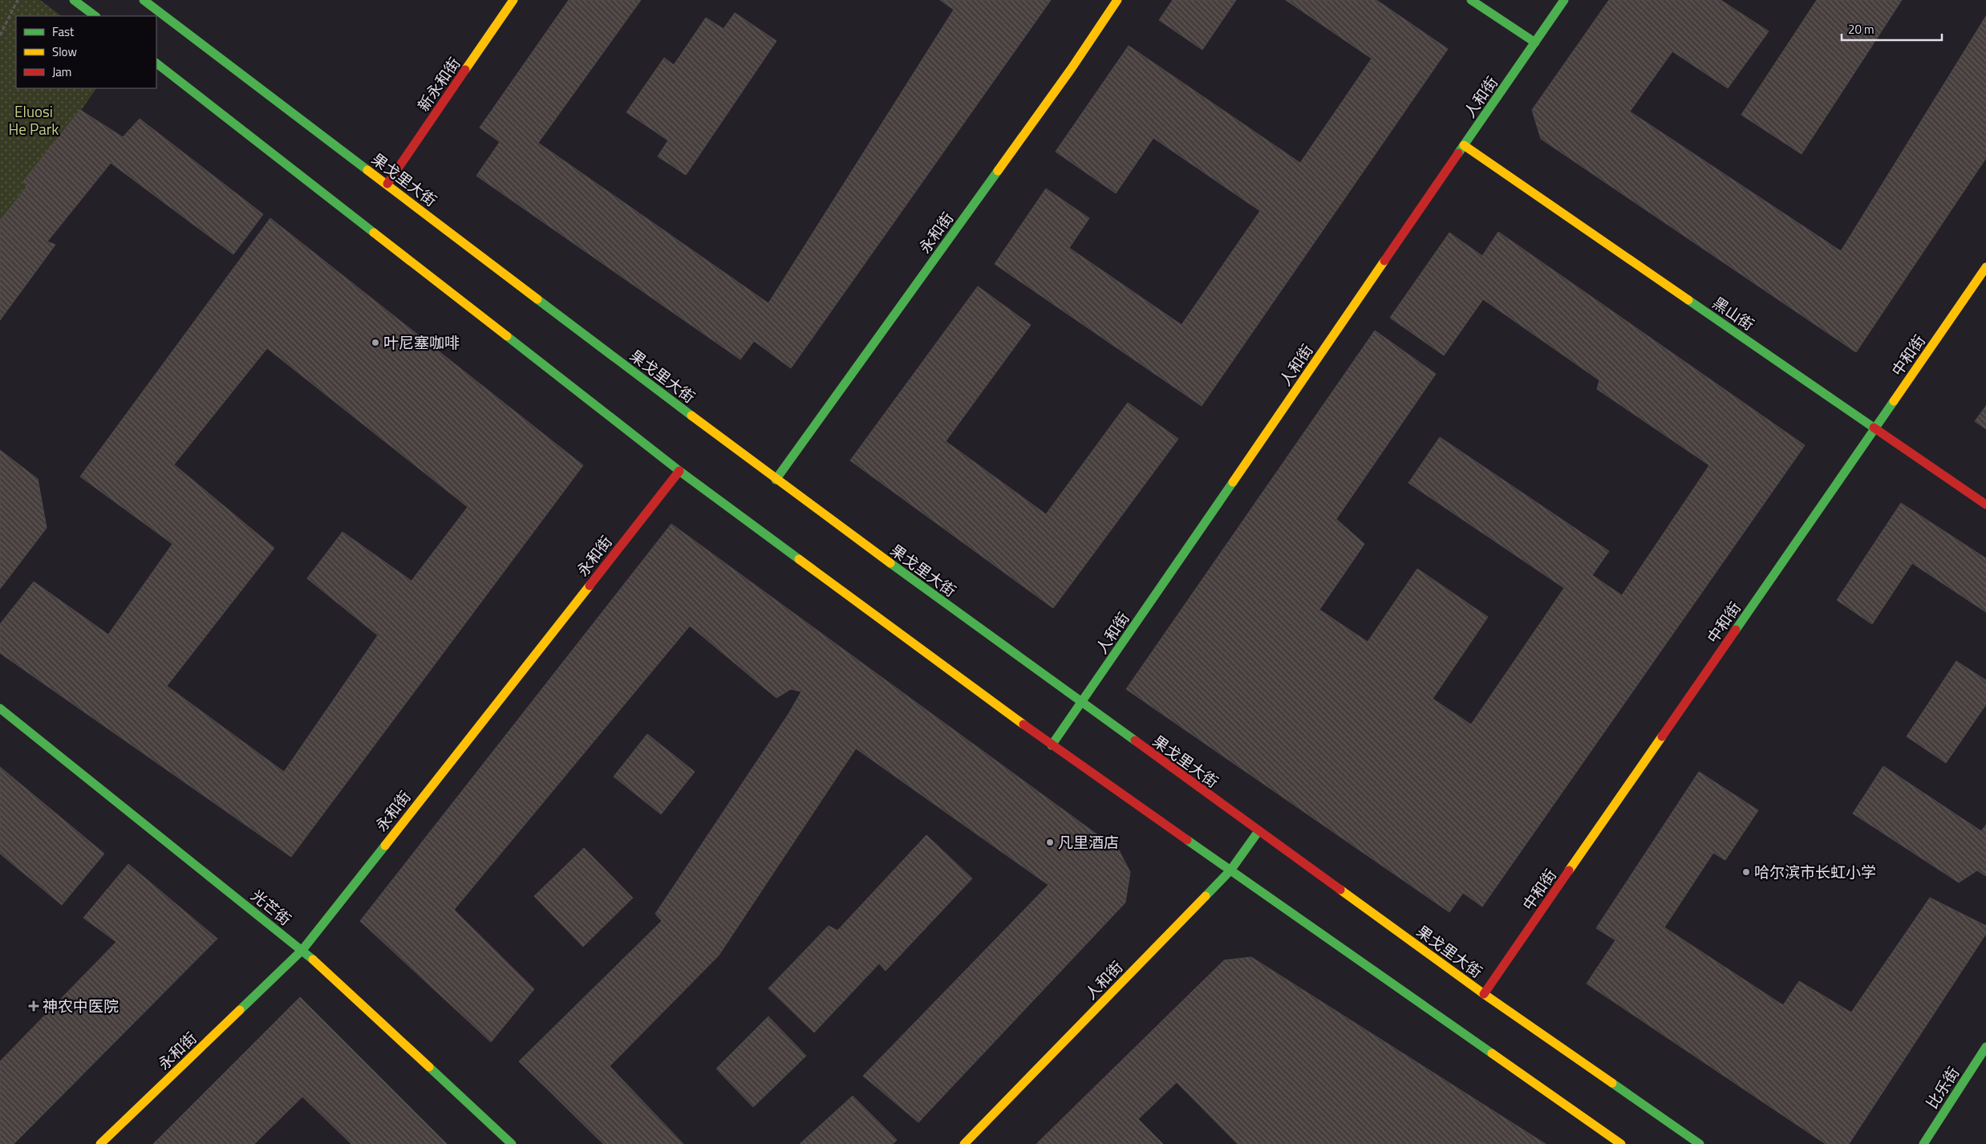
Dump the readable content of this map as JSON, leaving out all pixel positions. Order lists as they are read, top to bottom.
{
  "streets": {
    "street": [
      "新永和街",
      "人和街",
      "果戈里大街",
      "永和街",
      "黑山街",
      "中和街",
      "光芒街",
      "比乐街"
    ]
  },
  "crossings": [
    ["新永和街", "果戈里大街"],
    ["人和街", "果戈里大街"],
    ["人和街", "黑山街"],
    ["果戈里大街", "永和街"],
    ["果戈里大街", "中和街"],
    ["永和街", "光芒街"],
    ["黑山街", "中和街"]
  ],
  "parks": ["Eluosi He Park"],
  "places": {
    "other": ["叶尼塞咖啡", "凡里酒店", "哈尔滨市长虹小学"],
    "health": ["神农中医院"]
  },
  "legend": ["Fast", "Slow", "Jam"],
  "scale_bar": "20 m"
}
